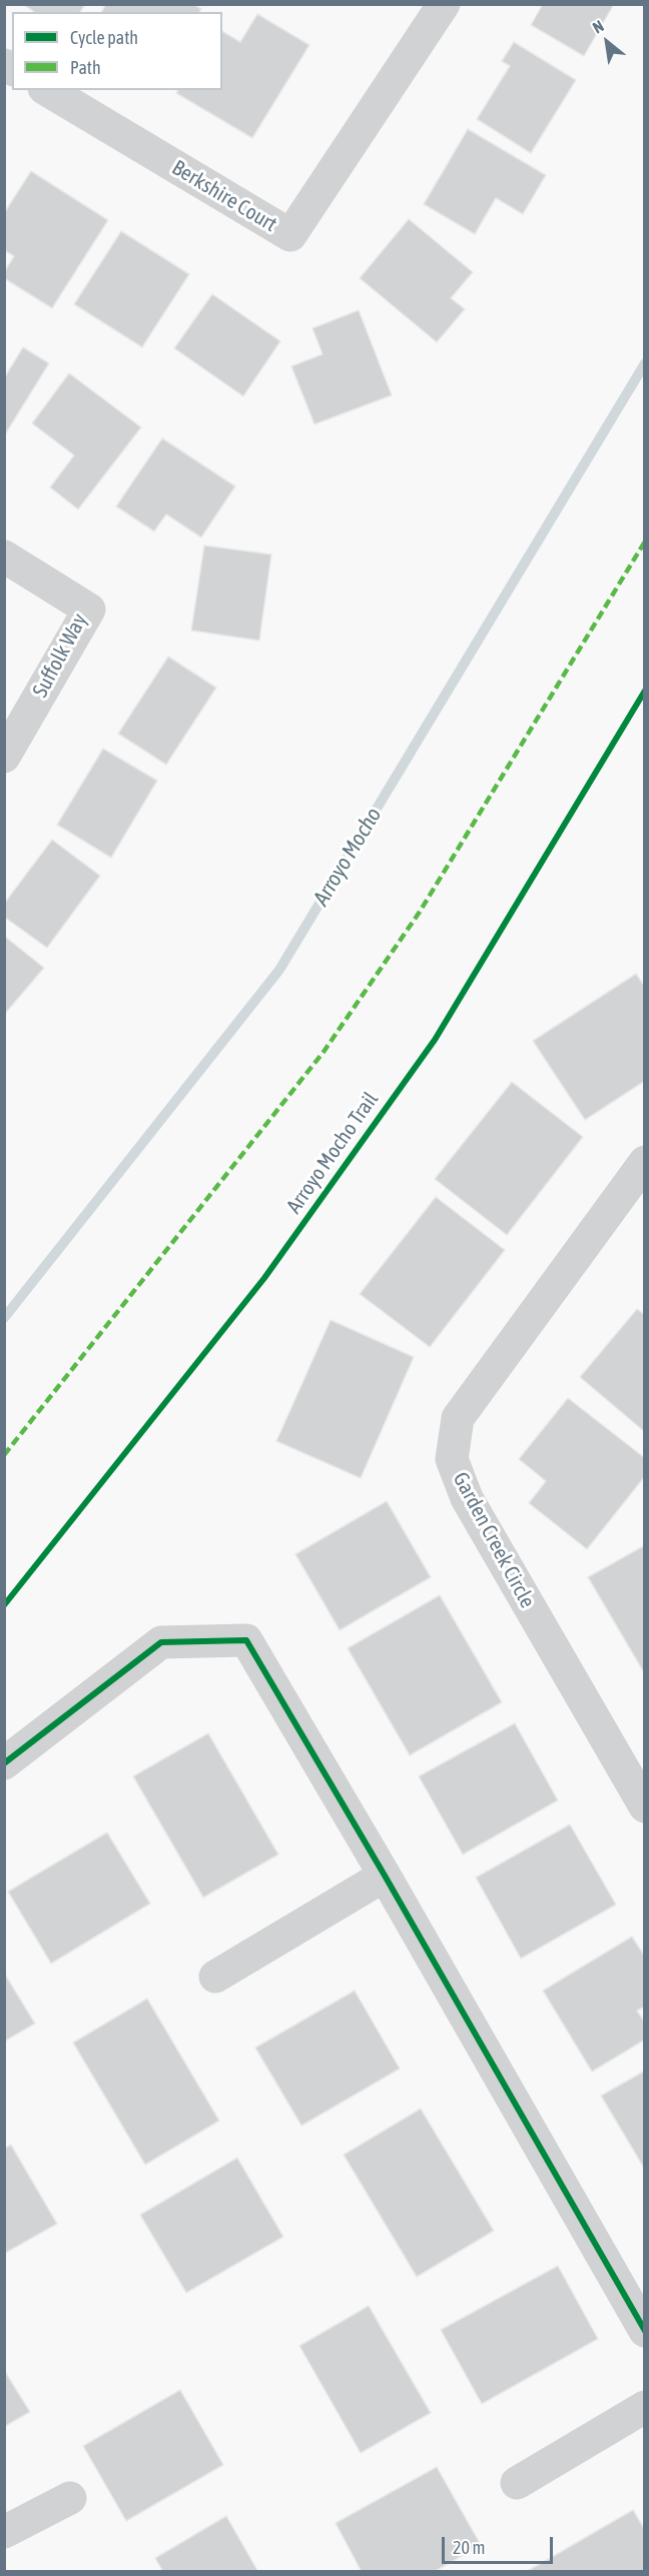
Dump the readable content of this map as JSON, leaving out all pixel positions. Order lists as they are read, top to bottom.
{
  "streets": {
    "street": ["Berkshire Court", "Suffolk Way", "Garden Creek Circle"],
    "cycle path": ["Arroyo Mocho Trail"]
  },
  "water": ["Arroyo Mocho"],
  "legend": ["Cycle path", "Path"],
  "scale_bar": "20 m",
  "north": "top left"
}
